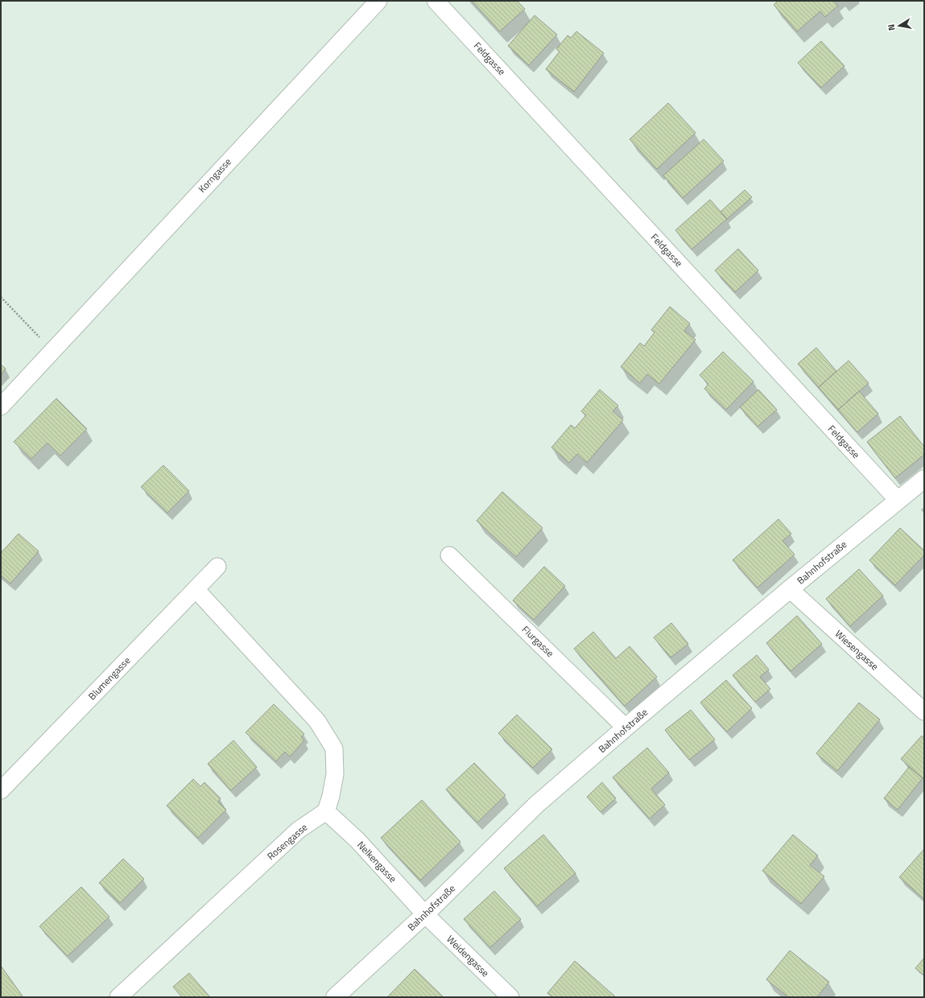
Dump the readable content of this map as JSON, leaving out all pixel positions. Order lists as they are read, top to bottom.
{
  "streets": {
    "street": [
      "Feldgasse",
      "Korngasse",
      "Bahnhofstraße",
      "Flurgasse",
      "Wiesengasse",
      "Blumengasse",
      "Rosengasse",
      "Nelkengasse",
      "Weidengasse"
    ]
  },
  "crossings": [
    ["Feldgasse", "Bahnhofstraße"],
    ["Bahnhofstraße", "Flurgasse"],
    ["Bahnhofstraße", "Wiesengasse"],
    ["Bahnhofstraße", "Nelkengasse"],
    ["Bahnhofstraße", "Weidengasse"],
    ["Rosengasse", "Nelkengasse"],
    ["Nelkengasse", "Weidengasse"]
  ],
  "north": "left"
}
